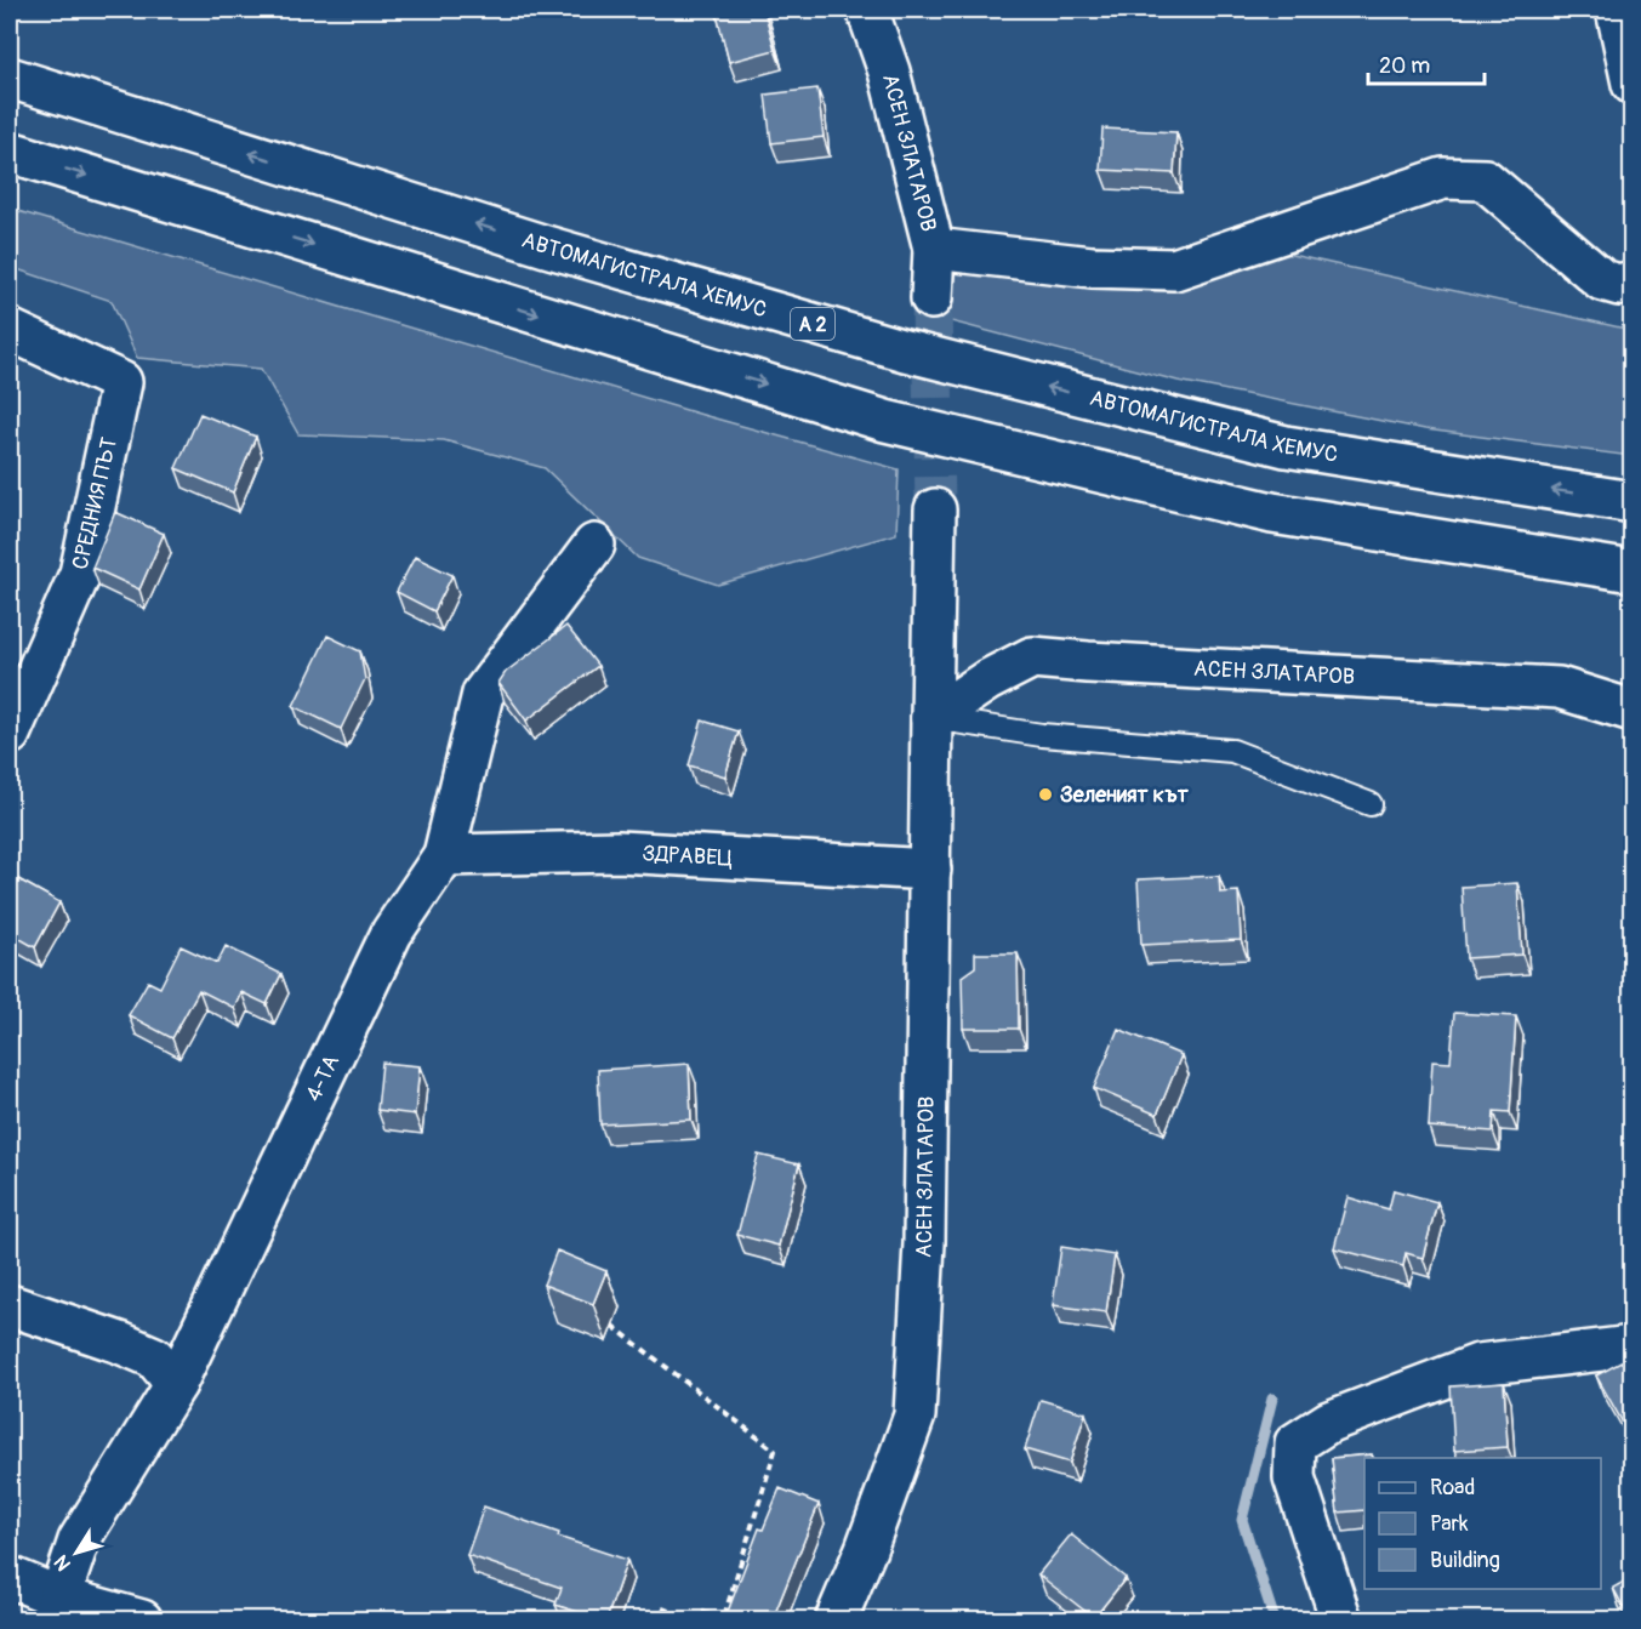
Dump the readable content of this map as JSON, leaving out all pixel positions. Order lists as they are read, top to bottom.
{
  "streets": {
    "main road": [
      "АСЕН ЗЛАТАРОВ",
      "АВТОМАГИСТРАЛА ХЕМУС",
      "A 2",
      "СРЕДНИЯ ПЪТ",
      "ЗДРАВЕЦ",
      "4-ТА"
    ]
  },
  "crossings": [
    ["АСЕН ЗЛАТАРОВ", "ЗДРАВЕЦ"],
    ["ЗДРАВЕЦ", "4-ТА"]
  ],
  "places": ["Зеленият кът"],
  "legend": ["Road", "Park", "Building"],
  "scale_bar": "20 m",
  "north": "bottom left"
}
